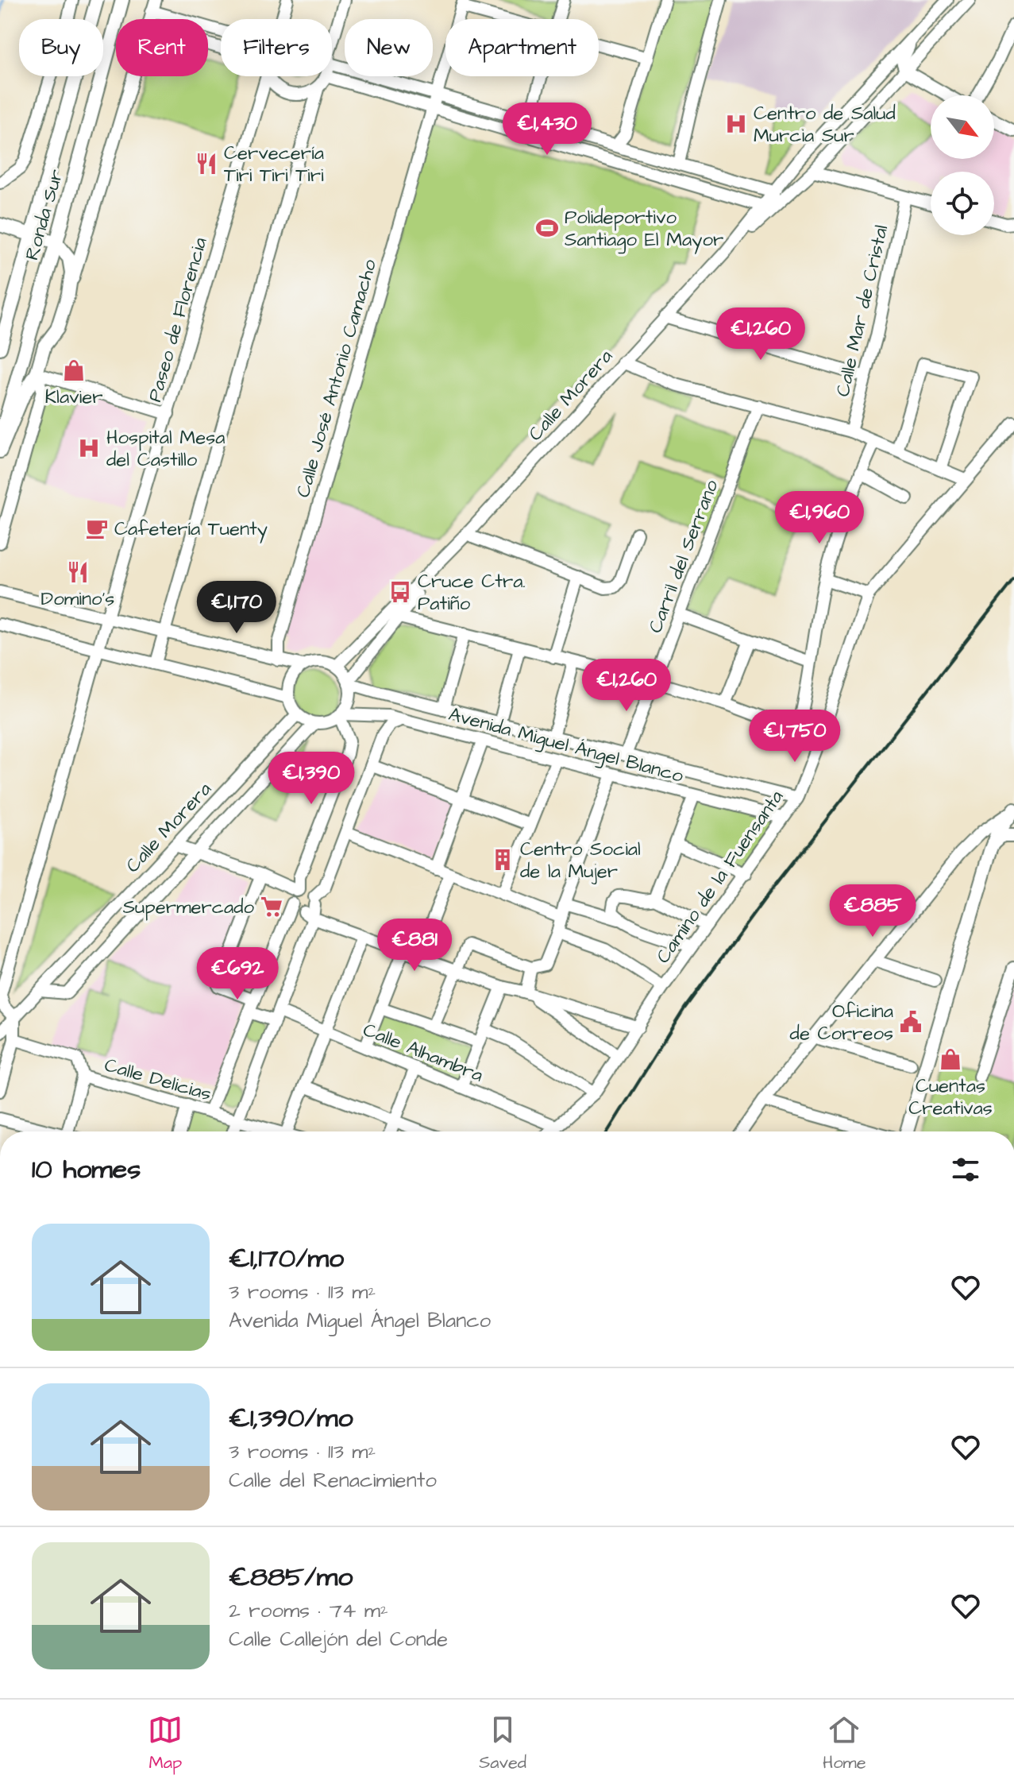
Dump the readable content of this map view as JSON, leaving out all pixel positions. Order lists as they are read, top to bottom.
{
  "streets": {
    "main road": ["Ronda Sur"],
    "street": [
      "Calle Mar de Cristal",
      "Paseo de Florencia",
      "Calle José Antonio Camacho",
      "Calle Morera",
      "Carril del Serrano",
      "Avenida Miguel Ángel Blanco",
      "Camino de la Fuensanta",
      "Calle Alhambra",
      "Calle Delicias"
    ]
  },
  "crossings": [
    ["Calle Morera", "Avenida Miguel Ángel Blanco"],
    ["Carril del Serrano", "Avenida Miguel Ángel Blanco"],
    ["Avenida Miguel Ángel Blanco", "Camino de la Fuensanta"],
    ["Camino de la Fuensanta", "Calle Alhambra"]
  ],
  "places": {
    "hospital": ["Centro de Salud Murcia Sur", "Hospital Mesa del Castillo"],
    "restaurant": ["Cervecería Tiri Tiri Tiri", "Domino's"],
    "sports": ["Polideportivo Santiago El Mayor"],
    "shop": ["Klavier", "Cuentas Creativas"],
    "cafe": ["Cafetería Tuenty"],
    "bus stop": ["Cruce Ctra. Patiño"],
    "building": ["Centro Social de la Mujer"],
    "supermarket": ["Supermercado"],
    "public building": ["Oficina de Correos"]
  },
  "north": "bottom right",
  "page": {
    "chip": [
      "Buy",
      "Rent",
      "Filters",
      "New",
      "Apartment"
    ],
    "price": [
      "€1,430",
      "€1,260",
      "€1,960",
      "€1,170",
      "€1,260",
      "€1,750",
      "€1,390",
      "€885",
      "€881",
      "€692"
    ],
    "heading": "10 homes",
    "list": [
      {
        "name": "€1,170/mo",
        "note": "3 rooms · 113 m² · Avenida Miguel Ángel Blanco"
      },
      {
        "name": "€1,390/mo",
        "note": "3 rooms · 113 m² · Calle del Renacimiento"
      },
      {
        "name": "€885/mo",
        "note": "2 rooms · 74 m² · Calle Callejón del Conde"
      }
    ],
    "tabs": ["Map", "Saved", "Home"]
  }
}
